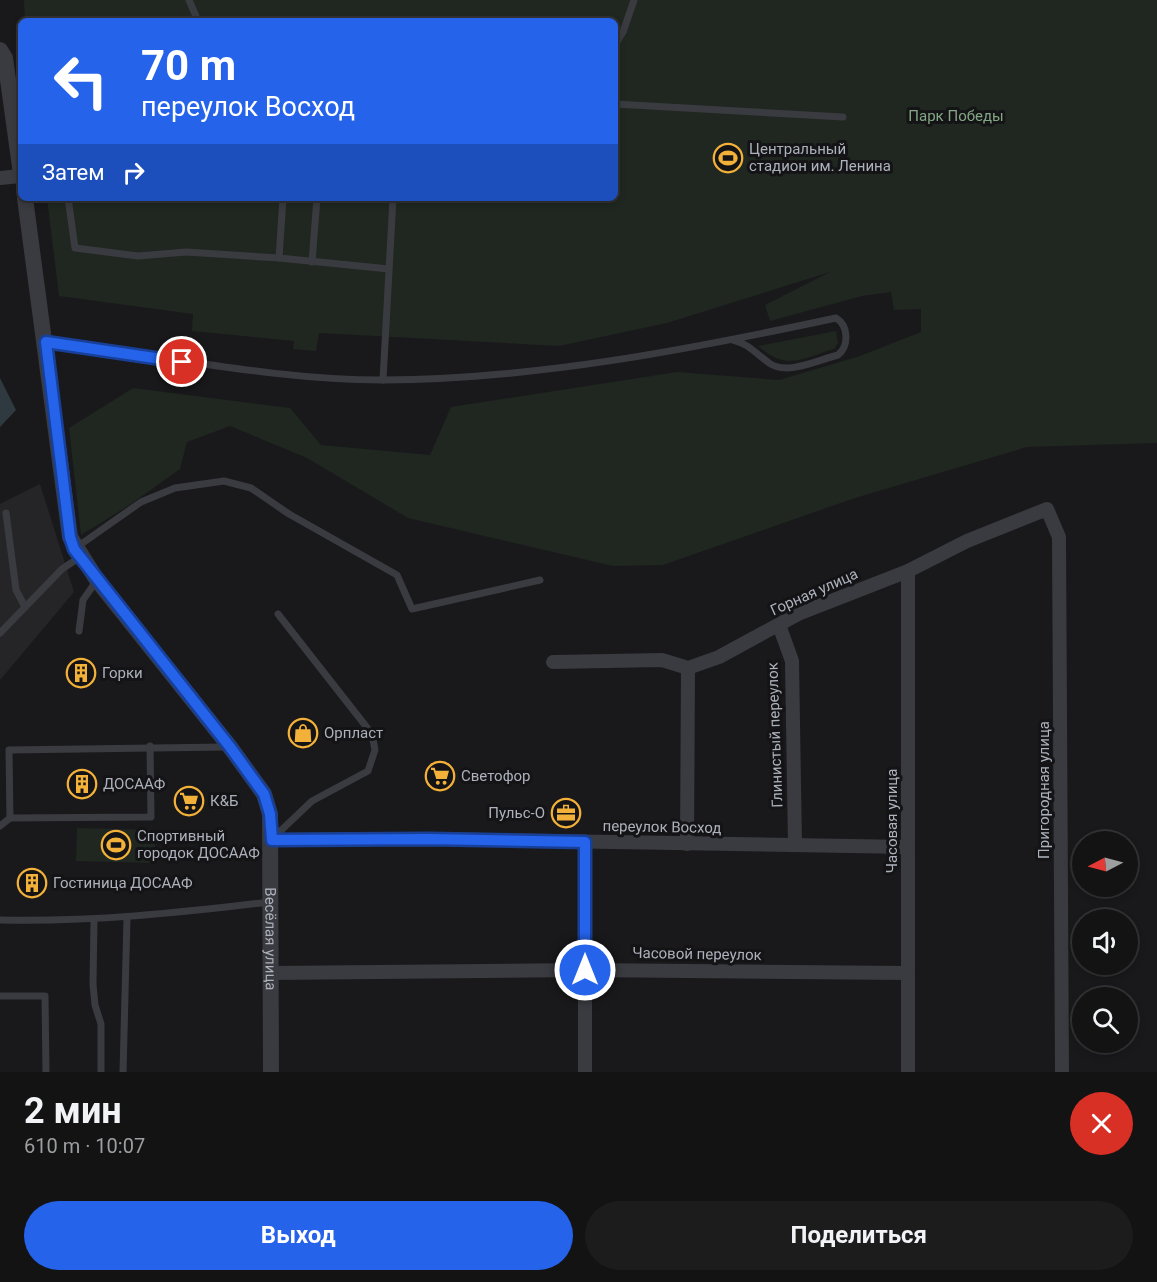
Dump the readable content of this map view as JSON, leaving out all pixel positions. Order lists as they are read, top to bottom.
{
  "streets": {
    "street": [
      "Горная улица",
      "Глинистый переулок",
      "Пригородная улица",
      "Часовая улица",
      "переулок Восход",
      "Весёлая улица",
      "Часовой переулок"
    ]
  },
  "crossings": [
    ["Горная улица", "Глинистый переулок"],
    ["Горная улица", "Пригородная улица"],
    ["Горная улица", "Часовая улица"],
    ["Глинистый переулок", "переулок Восход"],
    ["Часовая улица", "переулок Восход"],
    ["Часовая улица", "Часовой переулок"],
    ["переулок Восход", "Весёлая улица"],
    ["Весёлая улица", "Часовой переулок"]
  ],
  "parks": ["Парк Победы"],
  "places": {
    "sports": ["Центральный стадион им. Ленина", "Спортивный городок ДОСААФ"],
    "building": ["Горки", "ДОСААФ", "Гостиница ДОСААФ"],
    "shop": ["Орпласт"],
    "supermarket": ["Светофор", "К&Б"],
    "office": ["Пульс-О"]
  },
  "north": "left",
  "page": {
    "turn": ["70 m", "переулок Восход"],
    "then": "Затем",
    "heading": ["2 мин", "610 m · 10:07"],
    "buttons": ["Выход", "Поделиться"]
  }
}
